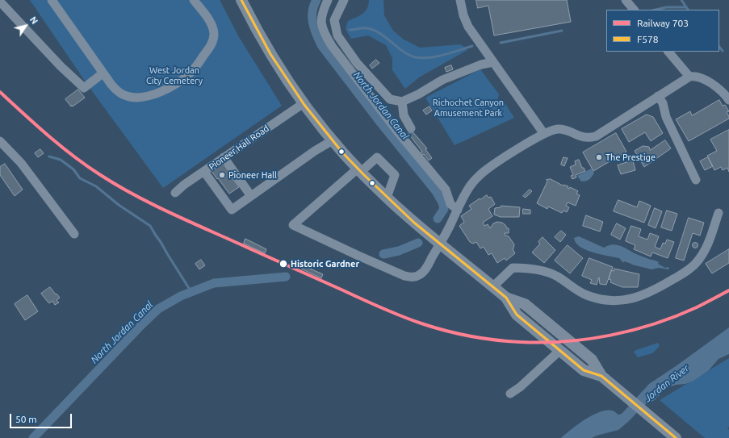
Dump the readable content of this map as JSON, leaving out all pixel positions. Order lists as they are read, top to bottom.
{
  "streets": {
    "lane": ["Pioneer Hall Road"]
  },
  "water": ["North Jordan Canal", "Jordan River"],
  "parks": ["West Jordan City Cemetery", "Richochet Canyon Amusement Park"],
  "places": ["The Prestige", "Pioneer Hall", "Historic Gardner"],
  "lines": ["transit line F578", "rail line 703"],
  "legend": ["Railway 703", "F578"],
  "scale_bar": "50 m",
  "north": "top right"
}
